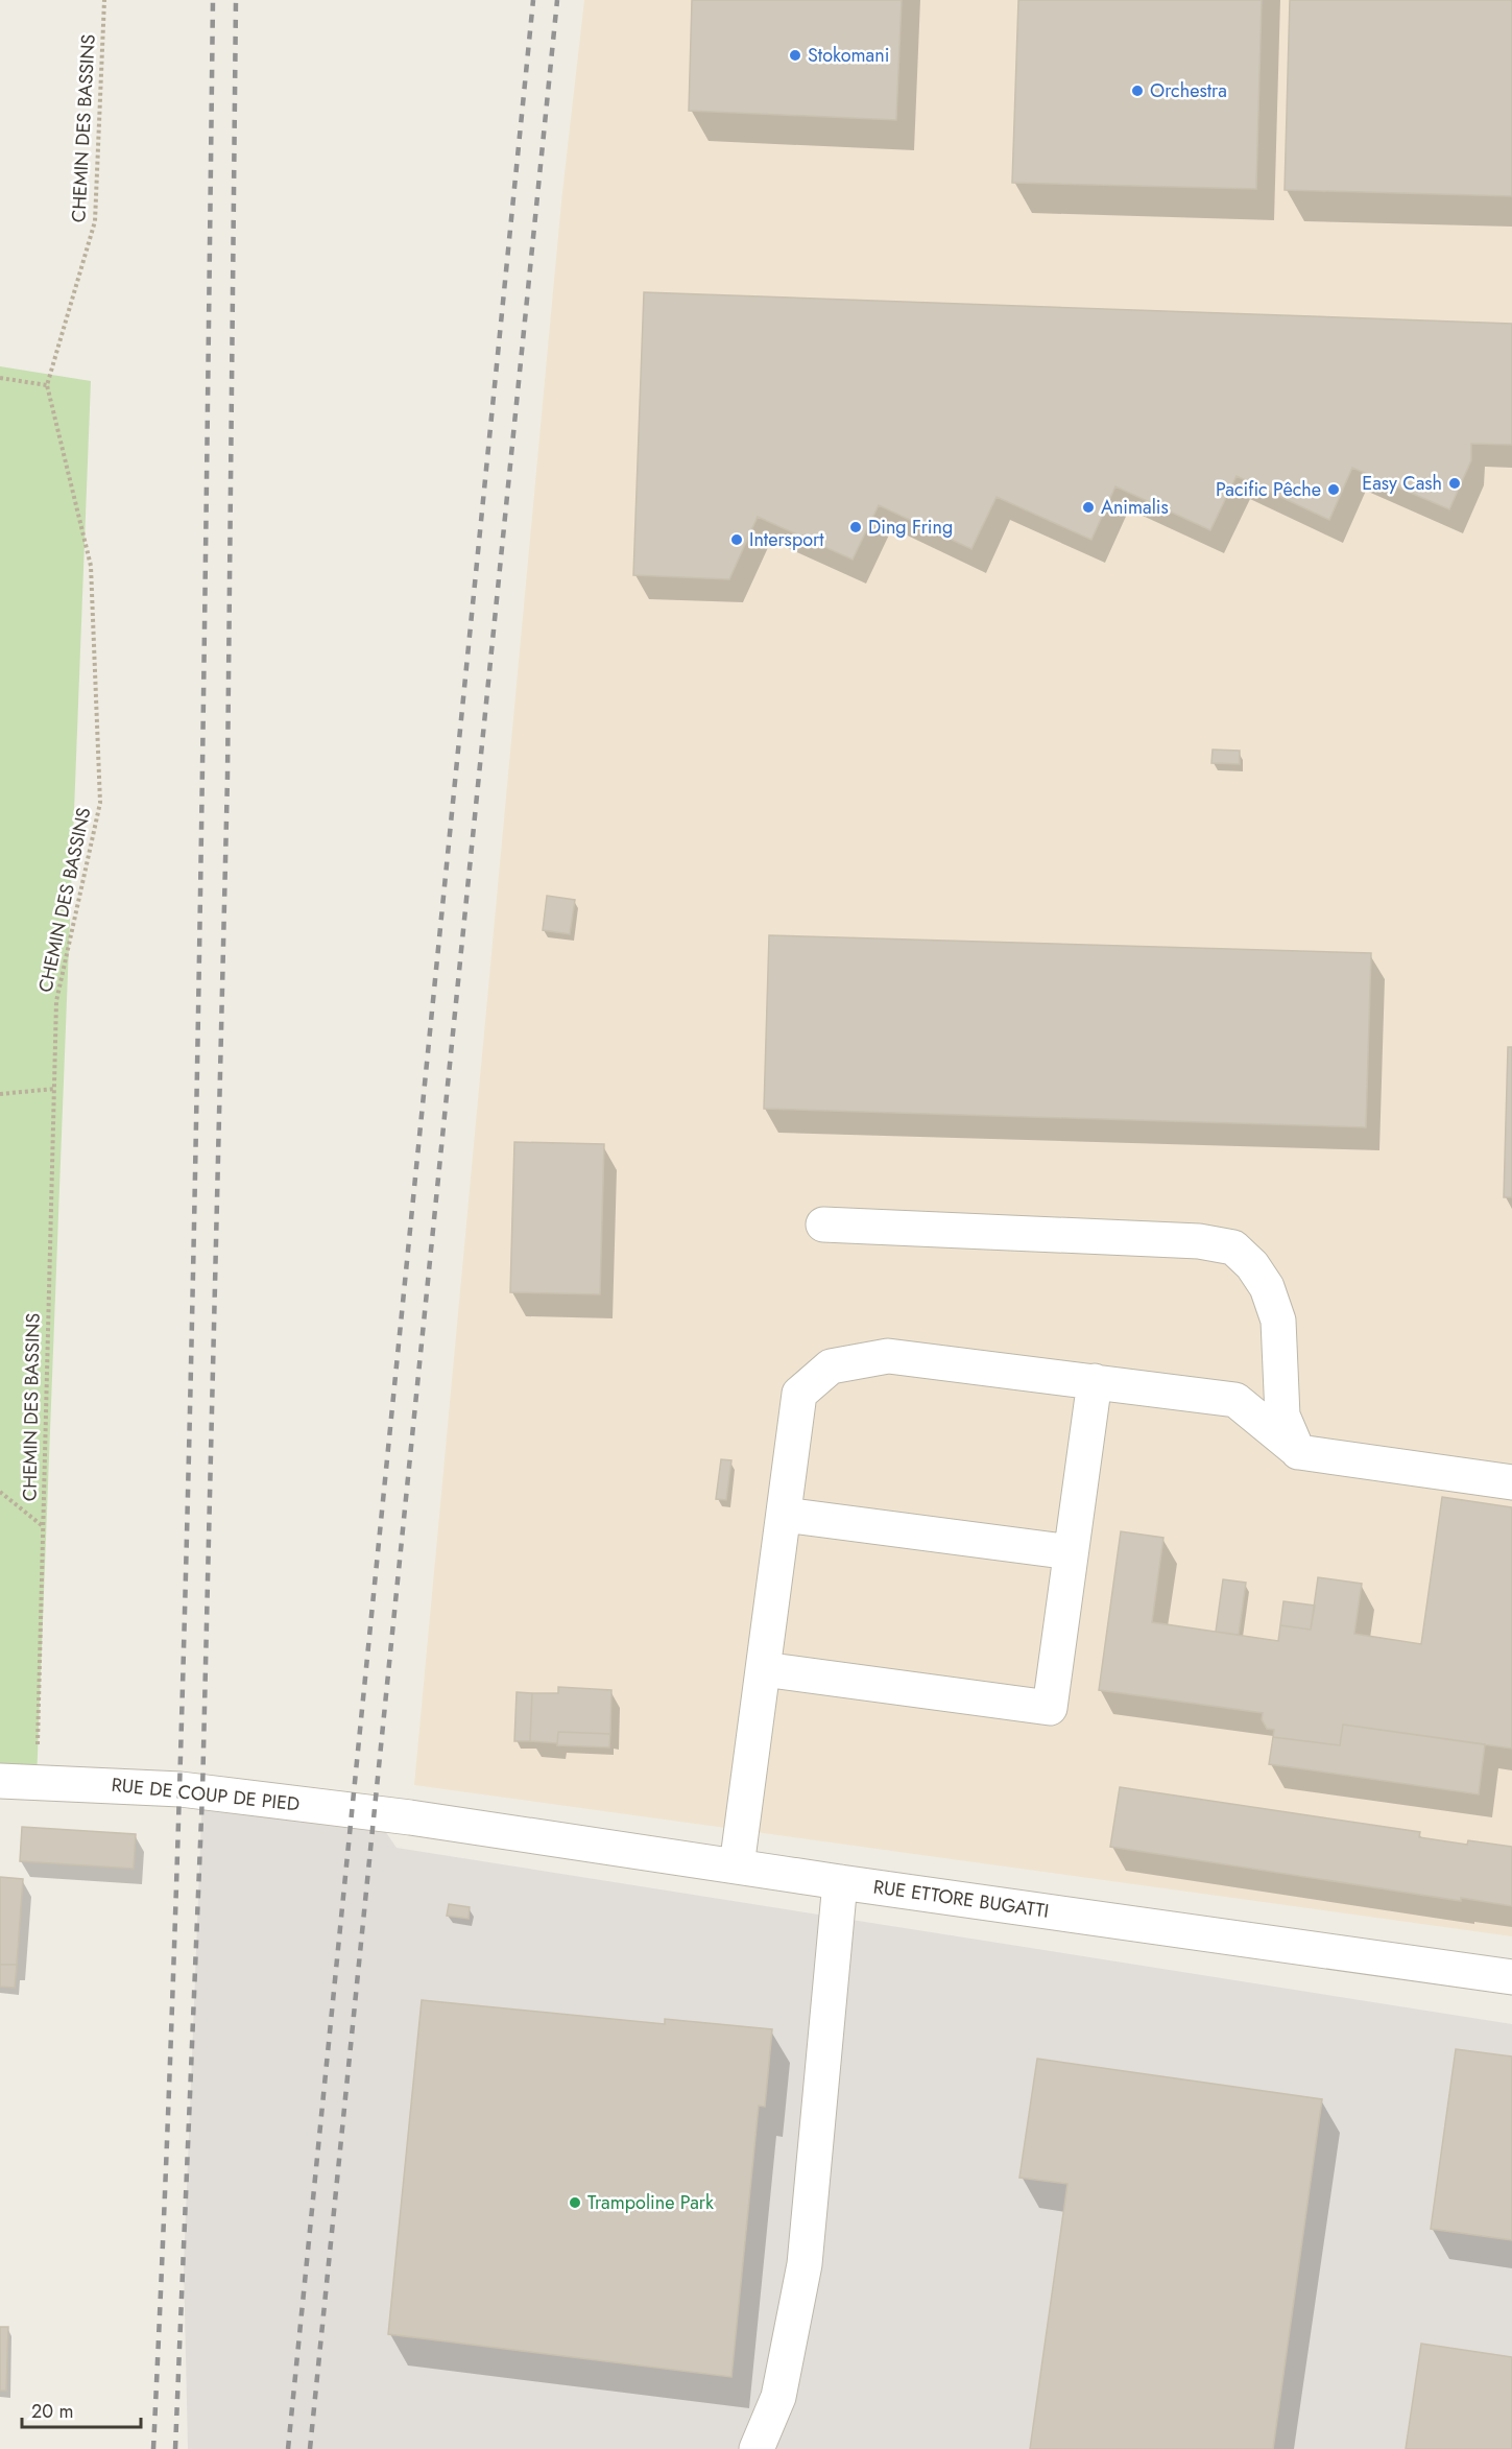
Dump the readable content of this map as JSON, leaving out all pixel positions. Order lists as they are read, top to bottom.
{
  "streets": {
    "street": ["RUE DE COUP DE PIED", "RUE ETTORE BUGATTI"],
    "path": ["CHEMIN DES BASSINS"]
  },
  "crossings": [
    ["CHEMIN DES BASSINS", "RUE DE COUP DE PIED"],
    ["RUE DE COUP DE PIED", "RUE ETTORE BUGATTI"]
  ],
  "places": [
    "Stokomani",
    "Orchestra",
    "Easy Cash",
    "Pacific Pêche",
    "Animalis",
    "Ding Fring",
    "Intersport",
    "Trampoline Park"
  ],
  "scale_bar": "20 m"
}
